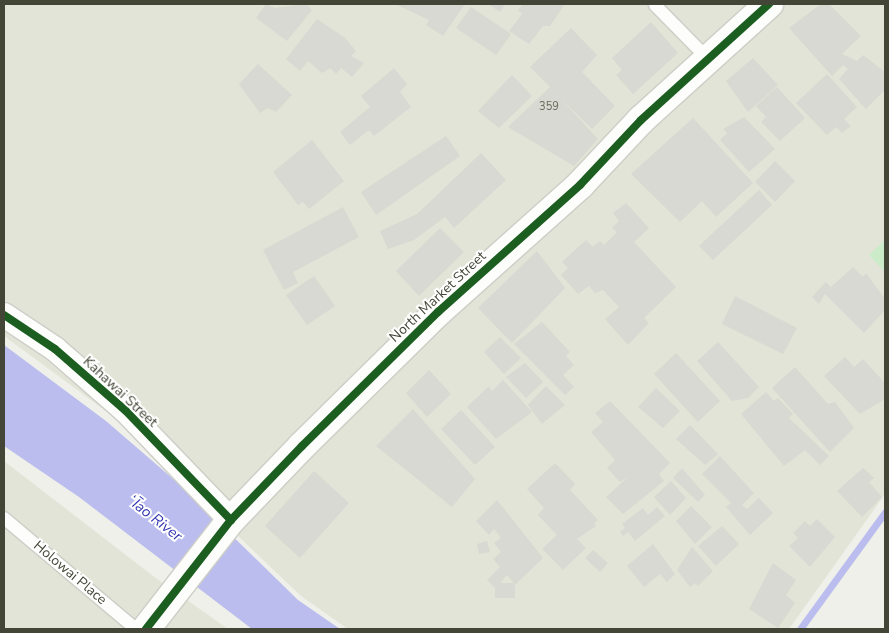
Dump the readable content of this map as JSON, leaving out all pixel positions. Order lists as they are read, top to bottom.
{
  "streets": {
    "street": ["North Market Street", "Kahawai Street"],
    "lane": ["Holowai Place"]
  },
  "crossings": [
    ["North Market Street", "Kahawai Street"]
  ],
  "water": ["ʻĪao River"],
  "house_numbers": ["359"]
}
